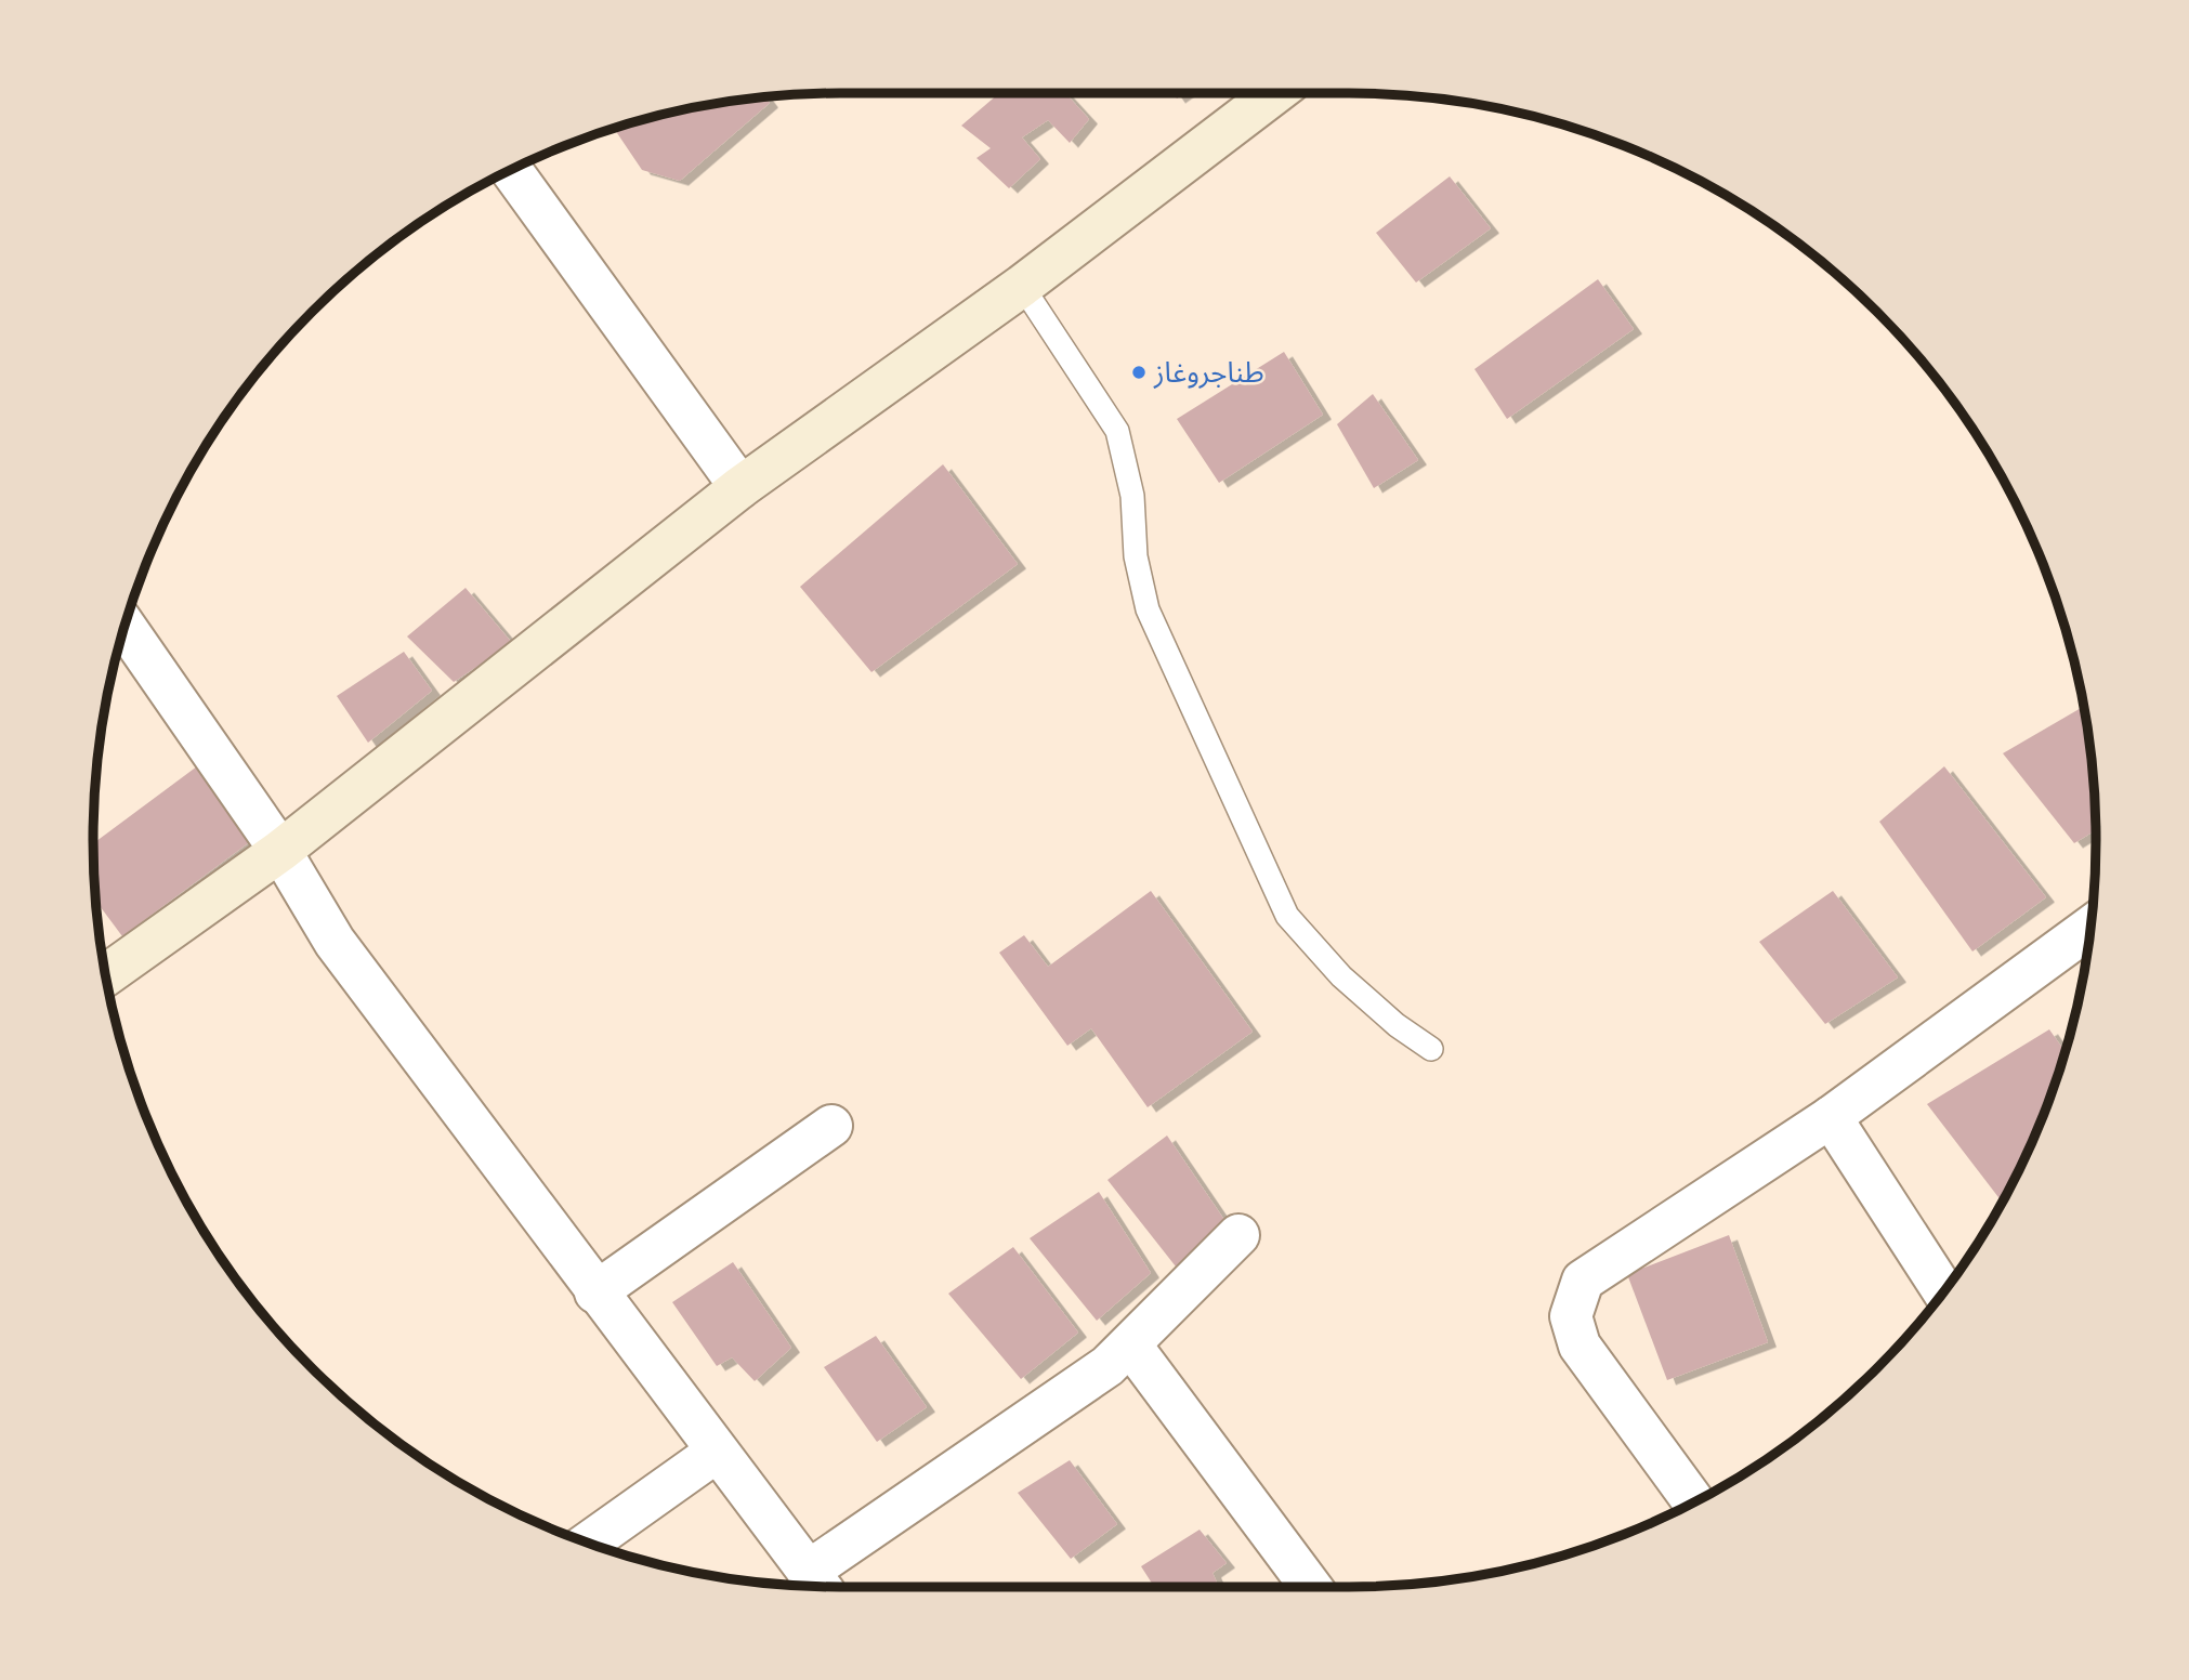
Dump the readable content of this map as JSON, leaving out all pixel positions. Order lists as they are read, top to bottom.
{
  "places": ["طناجروغاز"]
}
